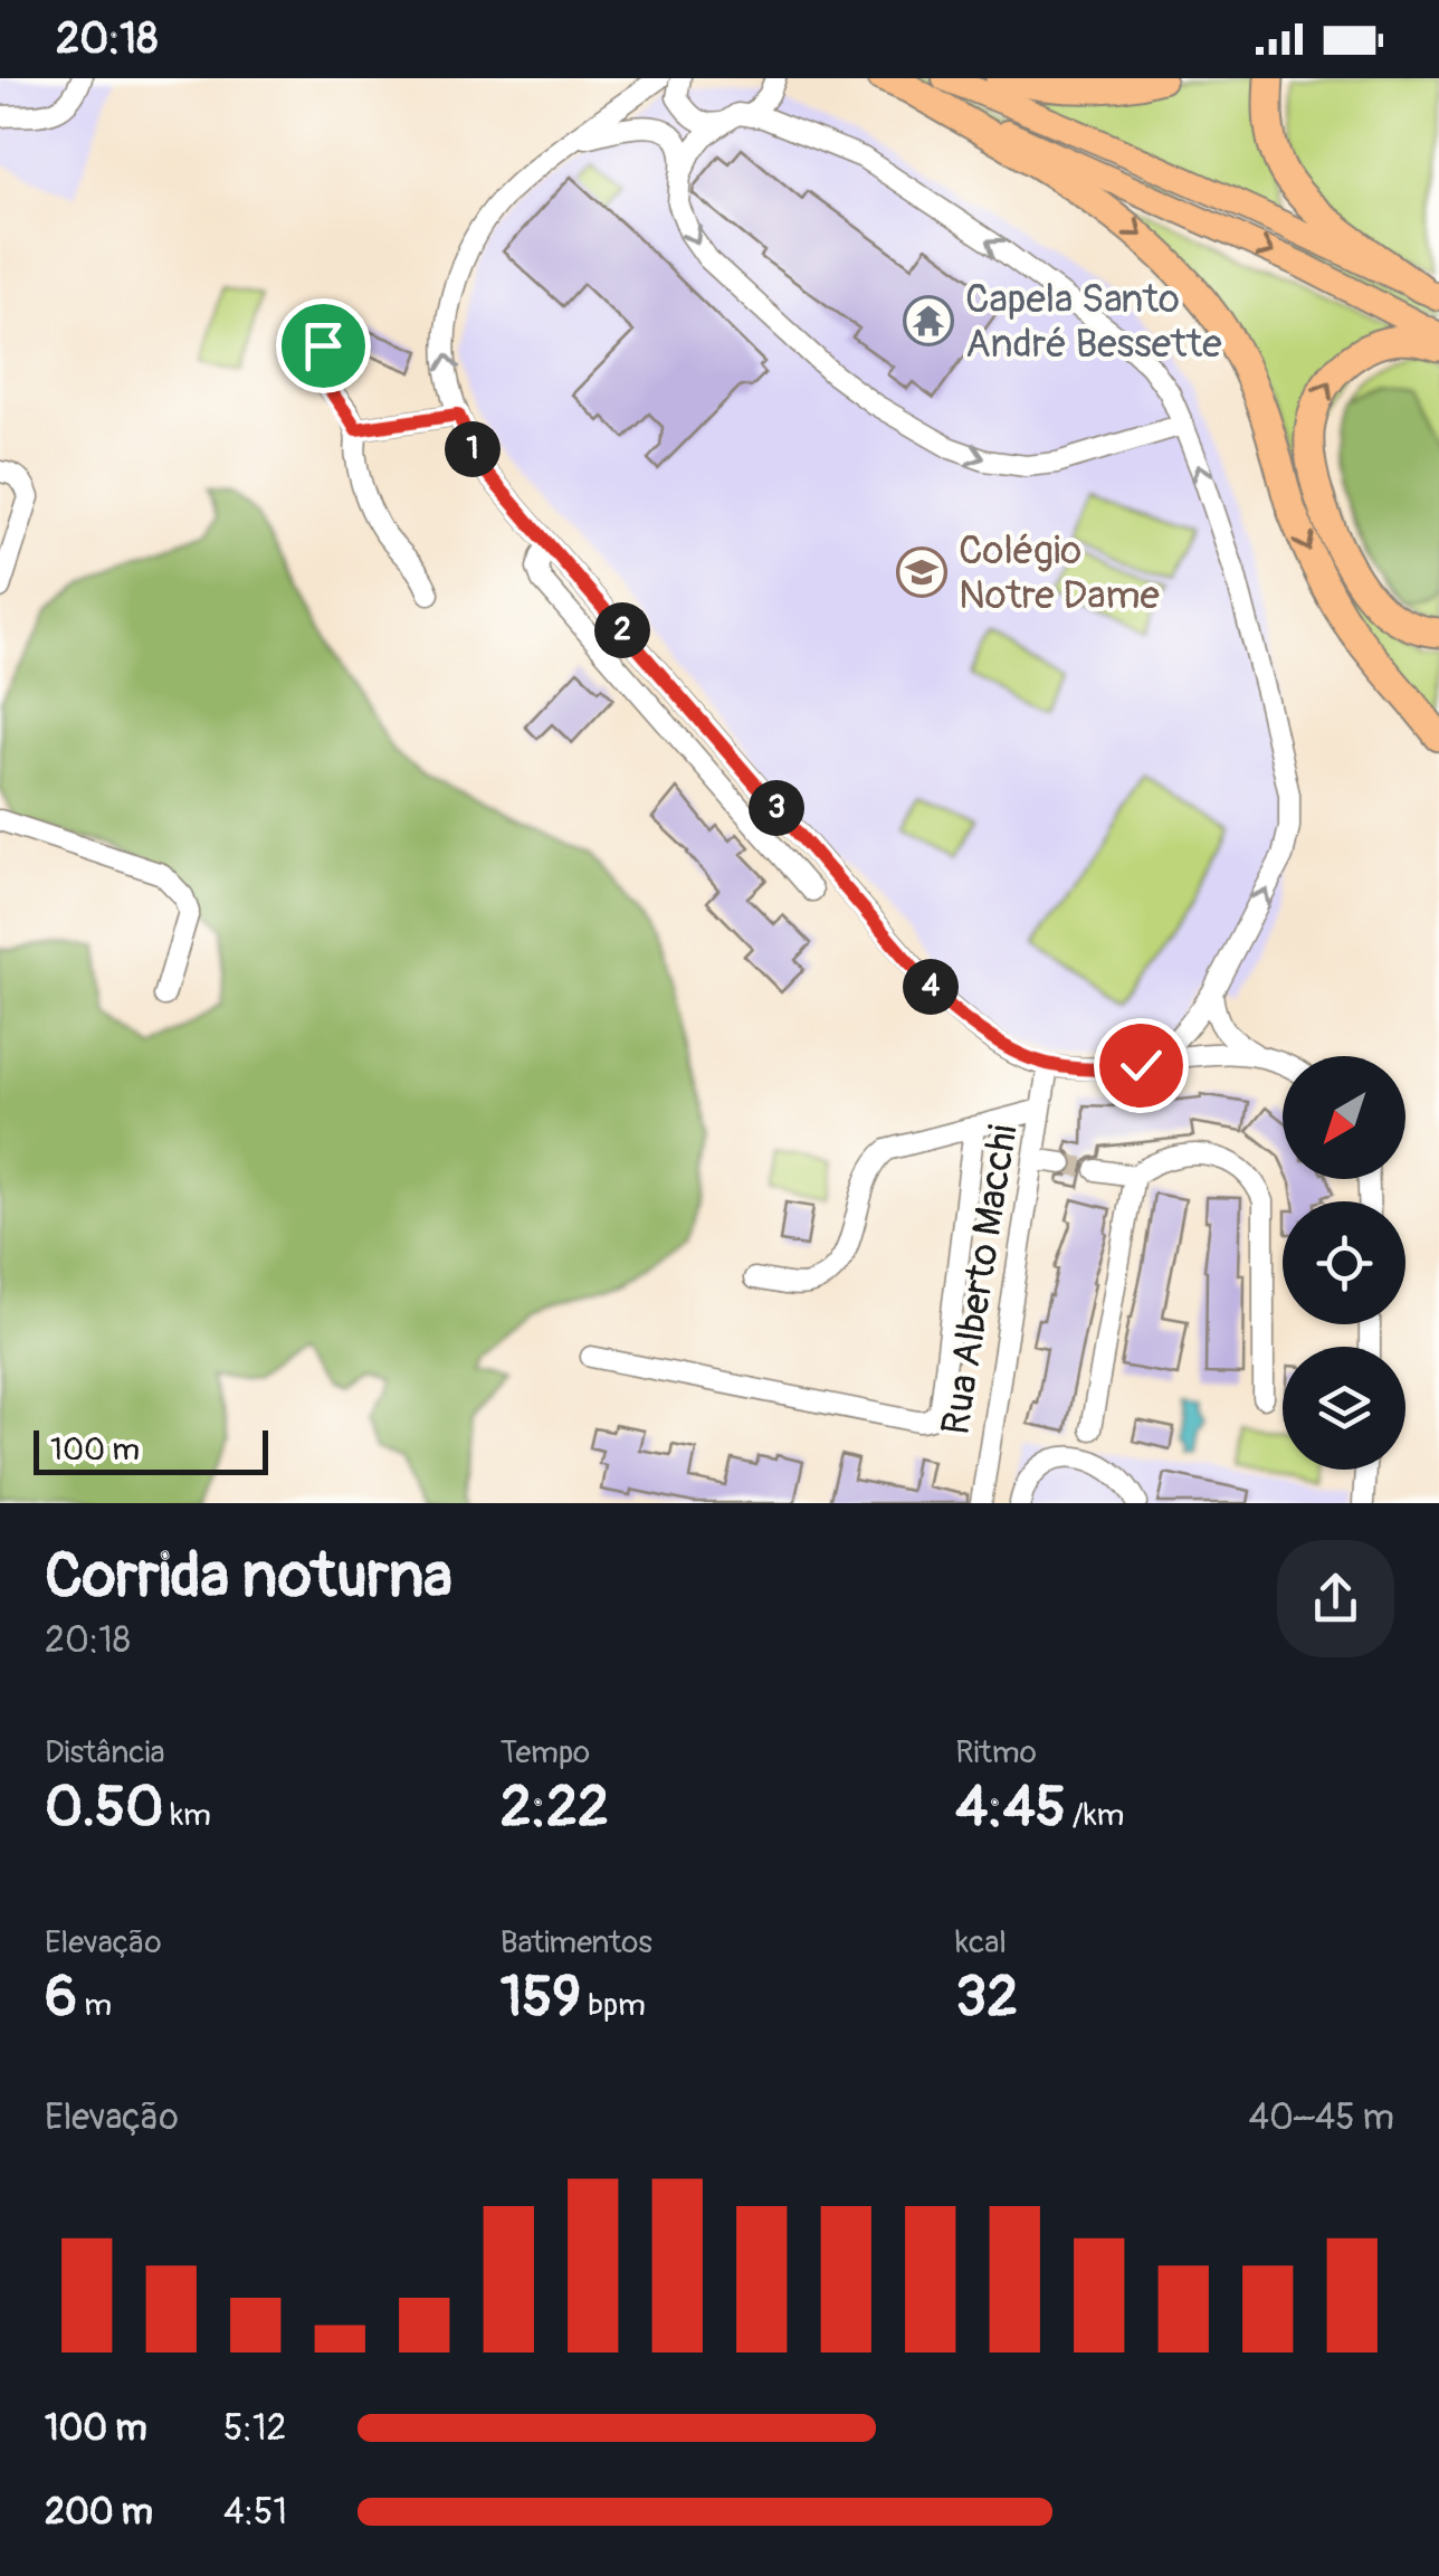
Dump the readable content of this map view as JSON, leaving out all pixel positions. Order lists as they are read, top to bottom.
{
  "streets": {
    "street": ["Rua Alberto Macchi"]
  },
  "places": {
    "temple": ["Capela Santo André Bessette"],
    "school or university": ["Colégio Notre Dame"]
  },
  "scale_bar": "100 m",
  "north": "bottom left",
  "page": {
    "status": "20:18",
    "pins": [
      "1",
      "2",
      "3",
      "4"
    ],
    "scale": "100 m",
    "heading": ["Corrida noturna", "20:18"],
    "stats": [
      ["Distância", "0.50 km"],
      ["Tempo", "2:22"],
      ["Ritmo", "4:45 /km"],
      ["Elevação", "6 m"],
      ["Batimentos", "159 bpm"],
      ["kcal", "32"]
    ],
    "chart": ["Elevação", "40–45 m"],
    "list": [
      {
        "name": "100 m",
        "note": "5:12"
      },
      {
        "name": "200 m",
        "note": "4:51"
      }
    ]
  }
}
